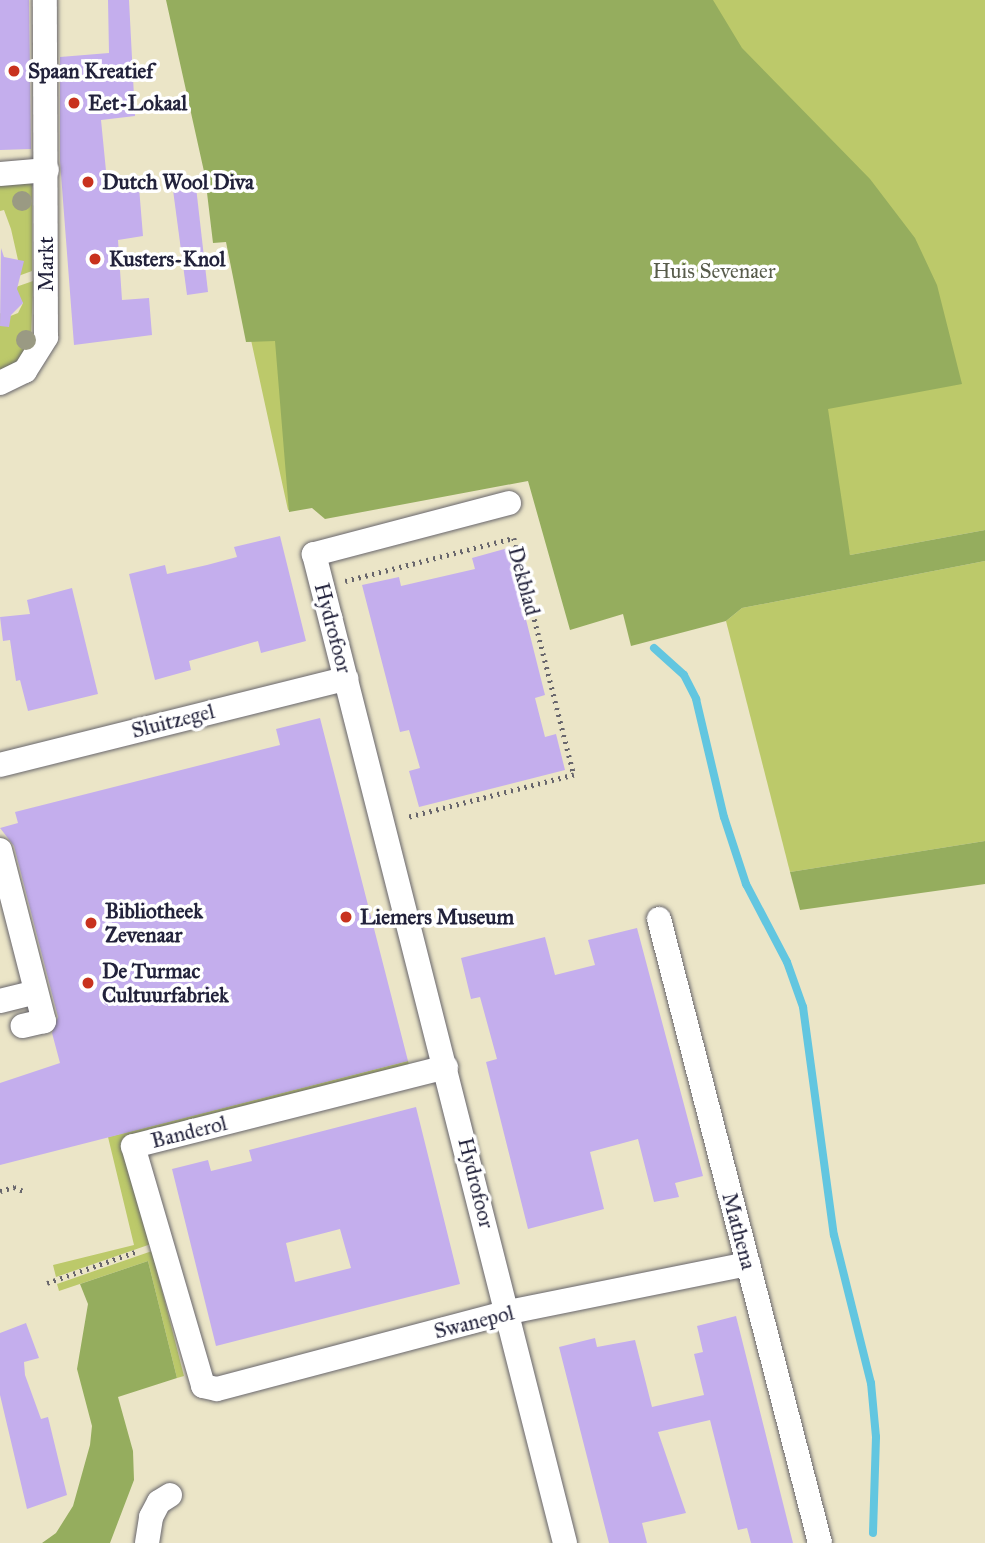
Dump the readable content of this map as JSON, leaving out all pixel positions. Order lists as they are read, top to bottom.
{
  "streets": {
    "street": [
      "Markt",
      "Hydrofoor",
      "Sluitzegel",
      "Banderol",
      "Mathena",
      "Swanepol"
    ],
    "path": ["Dekblad"]
  },
  "crossings": [
    ["Dekblad", "Hydrofoor"],
    ["Hydrofoor", "Sluitzegel"],
    ["Hydrofoor", "Banderol"],
    ["Hydrofoor", "Swanepol"],
    ["Banderol", "Swanepol"],
    ["Mathena", "Swanepol"]
  ],
  "parks": ["Huis Sevenaer"],
  "places": [
    "Spaan Kreatief",
    "Eet-Lokaal",
    "Dutch Wool Diva",
    "Kusters-Knol",
    "Liemers Museum",
    "Bibliotheek Zevenaar",
    "De Turmac Cultuurfabriek"
  ]
}
